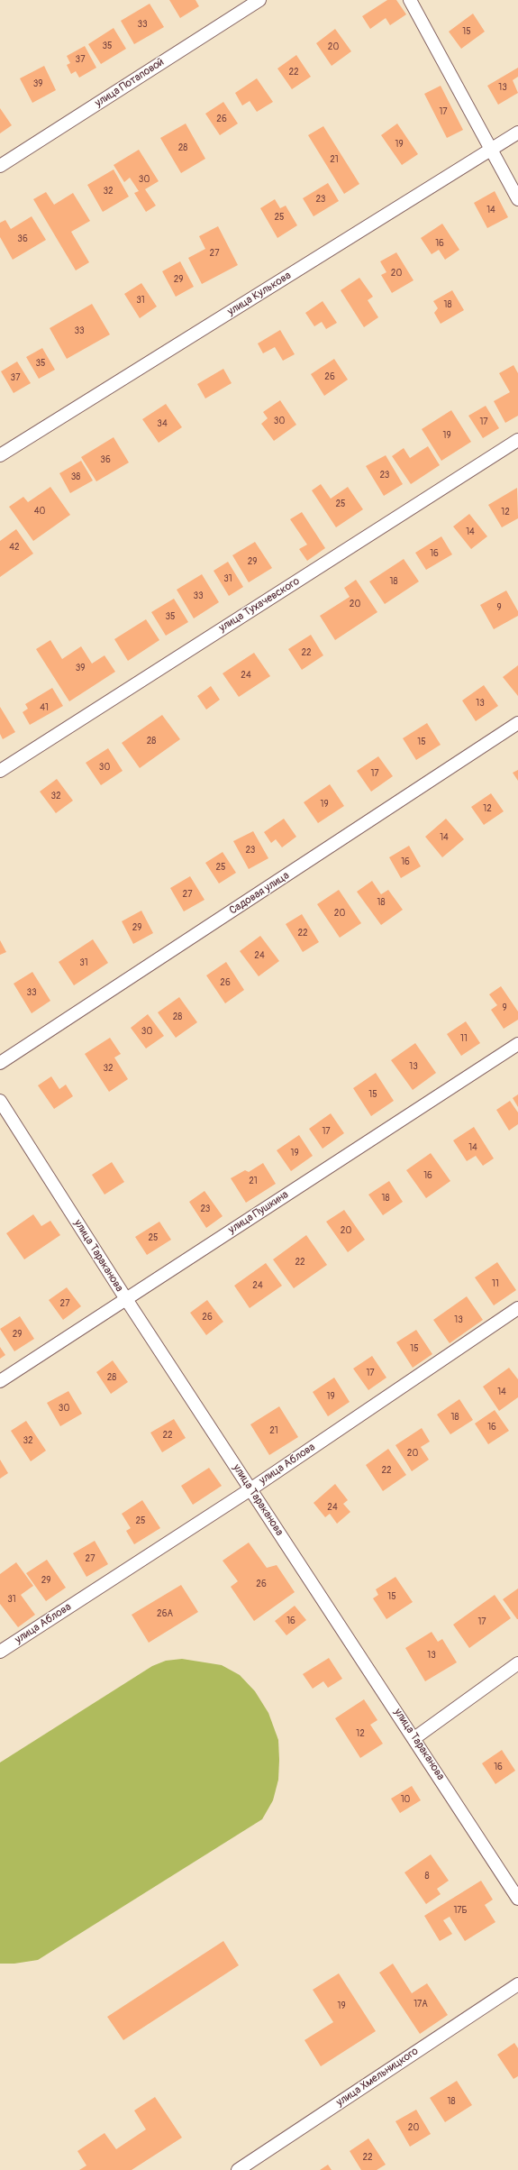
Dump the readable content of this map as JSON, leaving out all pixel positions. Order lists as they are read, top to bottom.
{
  "streets": {
    "street": [
      "улица Потаповой",
      "улица Кулькова",
      "улица Тухачевского",
      "Садовая улица",
      "улица Пушкина",
      "улица Тараканова",
      "улица Аблова",
      "улица Хмельницкого"
    ]
  },
  "crossings": [
    ["улица Пушкина", "улица Тараканова"],
    ["улица Тараканова", "улица Аблова"]
  ],
  "house_numbers": [
    "33",
    "15",
    "35",
    "20",
    "37",
    "22",
    "39",
    "13",
    "17",
    "26",
    "19",
    "28",
    "21",
    "30",
    "32",
    "23",
    "14",
    "25",
    "36",
    "16",
    "27",
    "20",
    "29",
    "31",
    "18",
    "33",
    "35",
    "26",
    "37",
    "30",
    "17",
    "34",
    "19",
    "36",
    "23",
    "38",
    "25",
    "40",
    "12",
    "14",
    "42",
    "16",
    "29",
    "31",
    "18",
    "33",
    "20",
    "9",
    "35",
    "22",
    "39",
    "24",
    "13",
    "41",
    "28",
    "15",
    "30",
    "17",
    "32",
    "19",
    "12",
    "14",
    "23",
    "16",
    "25",
    "27",
    "18",
    "20",
    "29",
    "22",
    "24",
    "31",
    "26",
    "33",
    "9",
    "28",
    "30",
    "11",
    "13",
    "32",
    "15",
    "17",
    "14",
    "19",
    "16",
    "21",
    "18",
    "23",
    "20",
    "25",
    "22",
    "11",
    "24",
    "27",
    "26",
    "13",
    "29",
    "15",
    "17",
    "28",
    "14",
    "19",
    "30",
    "18",
    "16",
    "21",
    "22",
    "32",
    "20",
    "22",
    "24",
    "25",
    "27",
    "29",
    "26",
    "15",
    "31",
    "26А",
    "16",
    "17",
    "13",
    "12",
    "16",
    "10",
    "8",
    "17Б",
    "17А",
    "19",
    "18",
    "20",
    "22"
  ]
}
